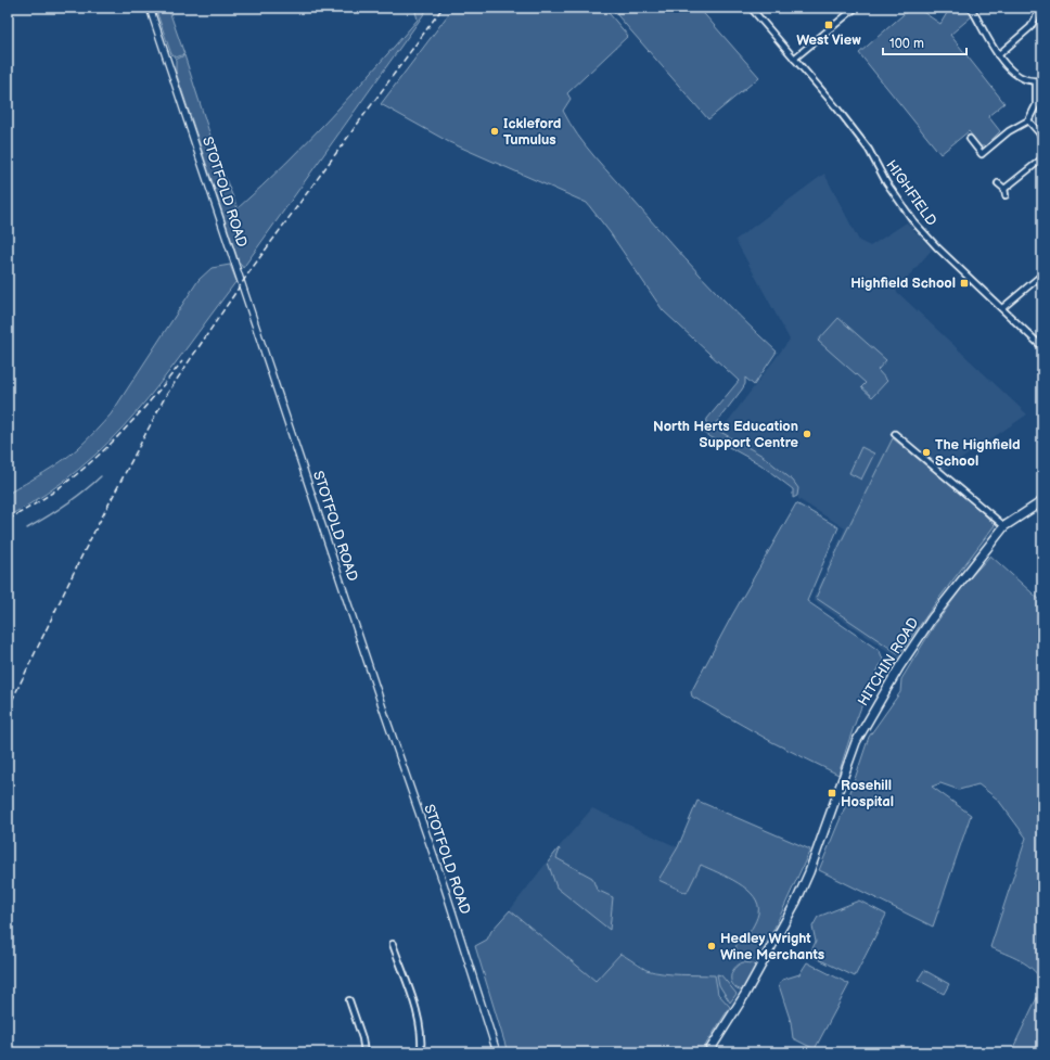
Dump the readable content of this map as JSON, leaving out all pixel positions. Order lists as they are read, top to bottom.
{
  "streets": {
    "main road": ["HITCHIN ROAD"],
    "street": ["STOTFOLD ROAD", "HIGHFIELD"]
  },
  "places": {
    "transit": ["West View", "Highfield School", "Rosehill Hospital"],
    "other": [
      "Ickleford Tumulus",
      "North Herts Education Support Centre",
      "The Highfield School",
      "Hedley Wright Wine Merchants"
    ]
  },
  "scale_bar": "100 m"
}
